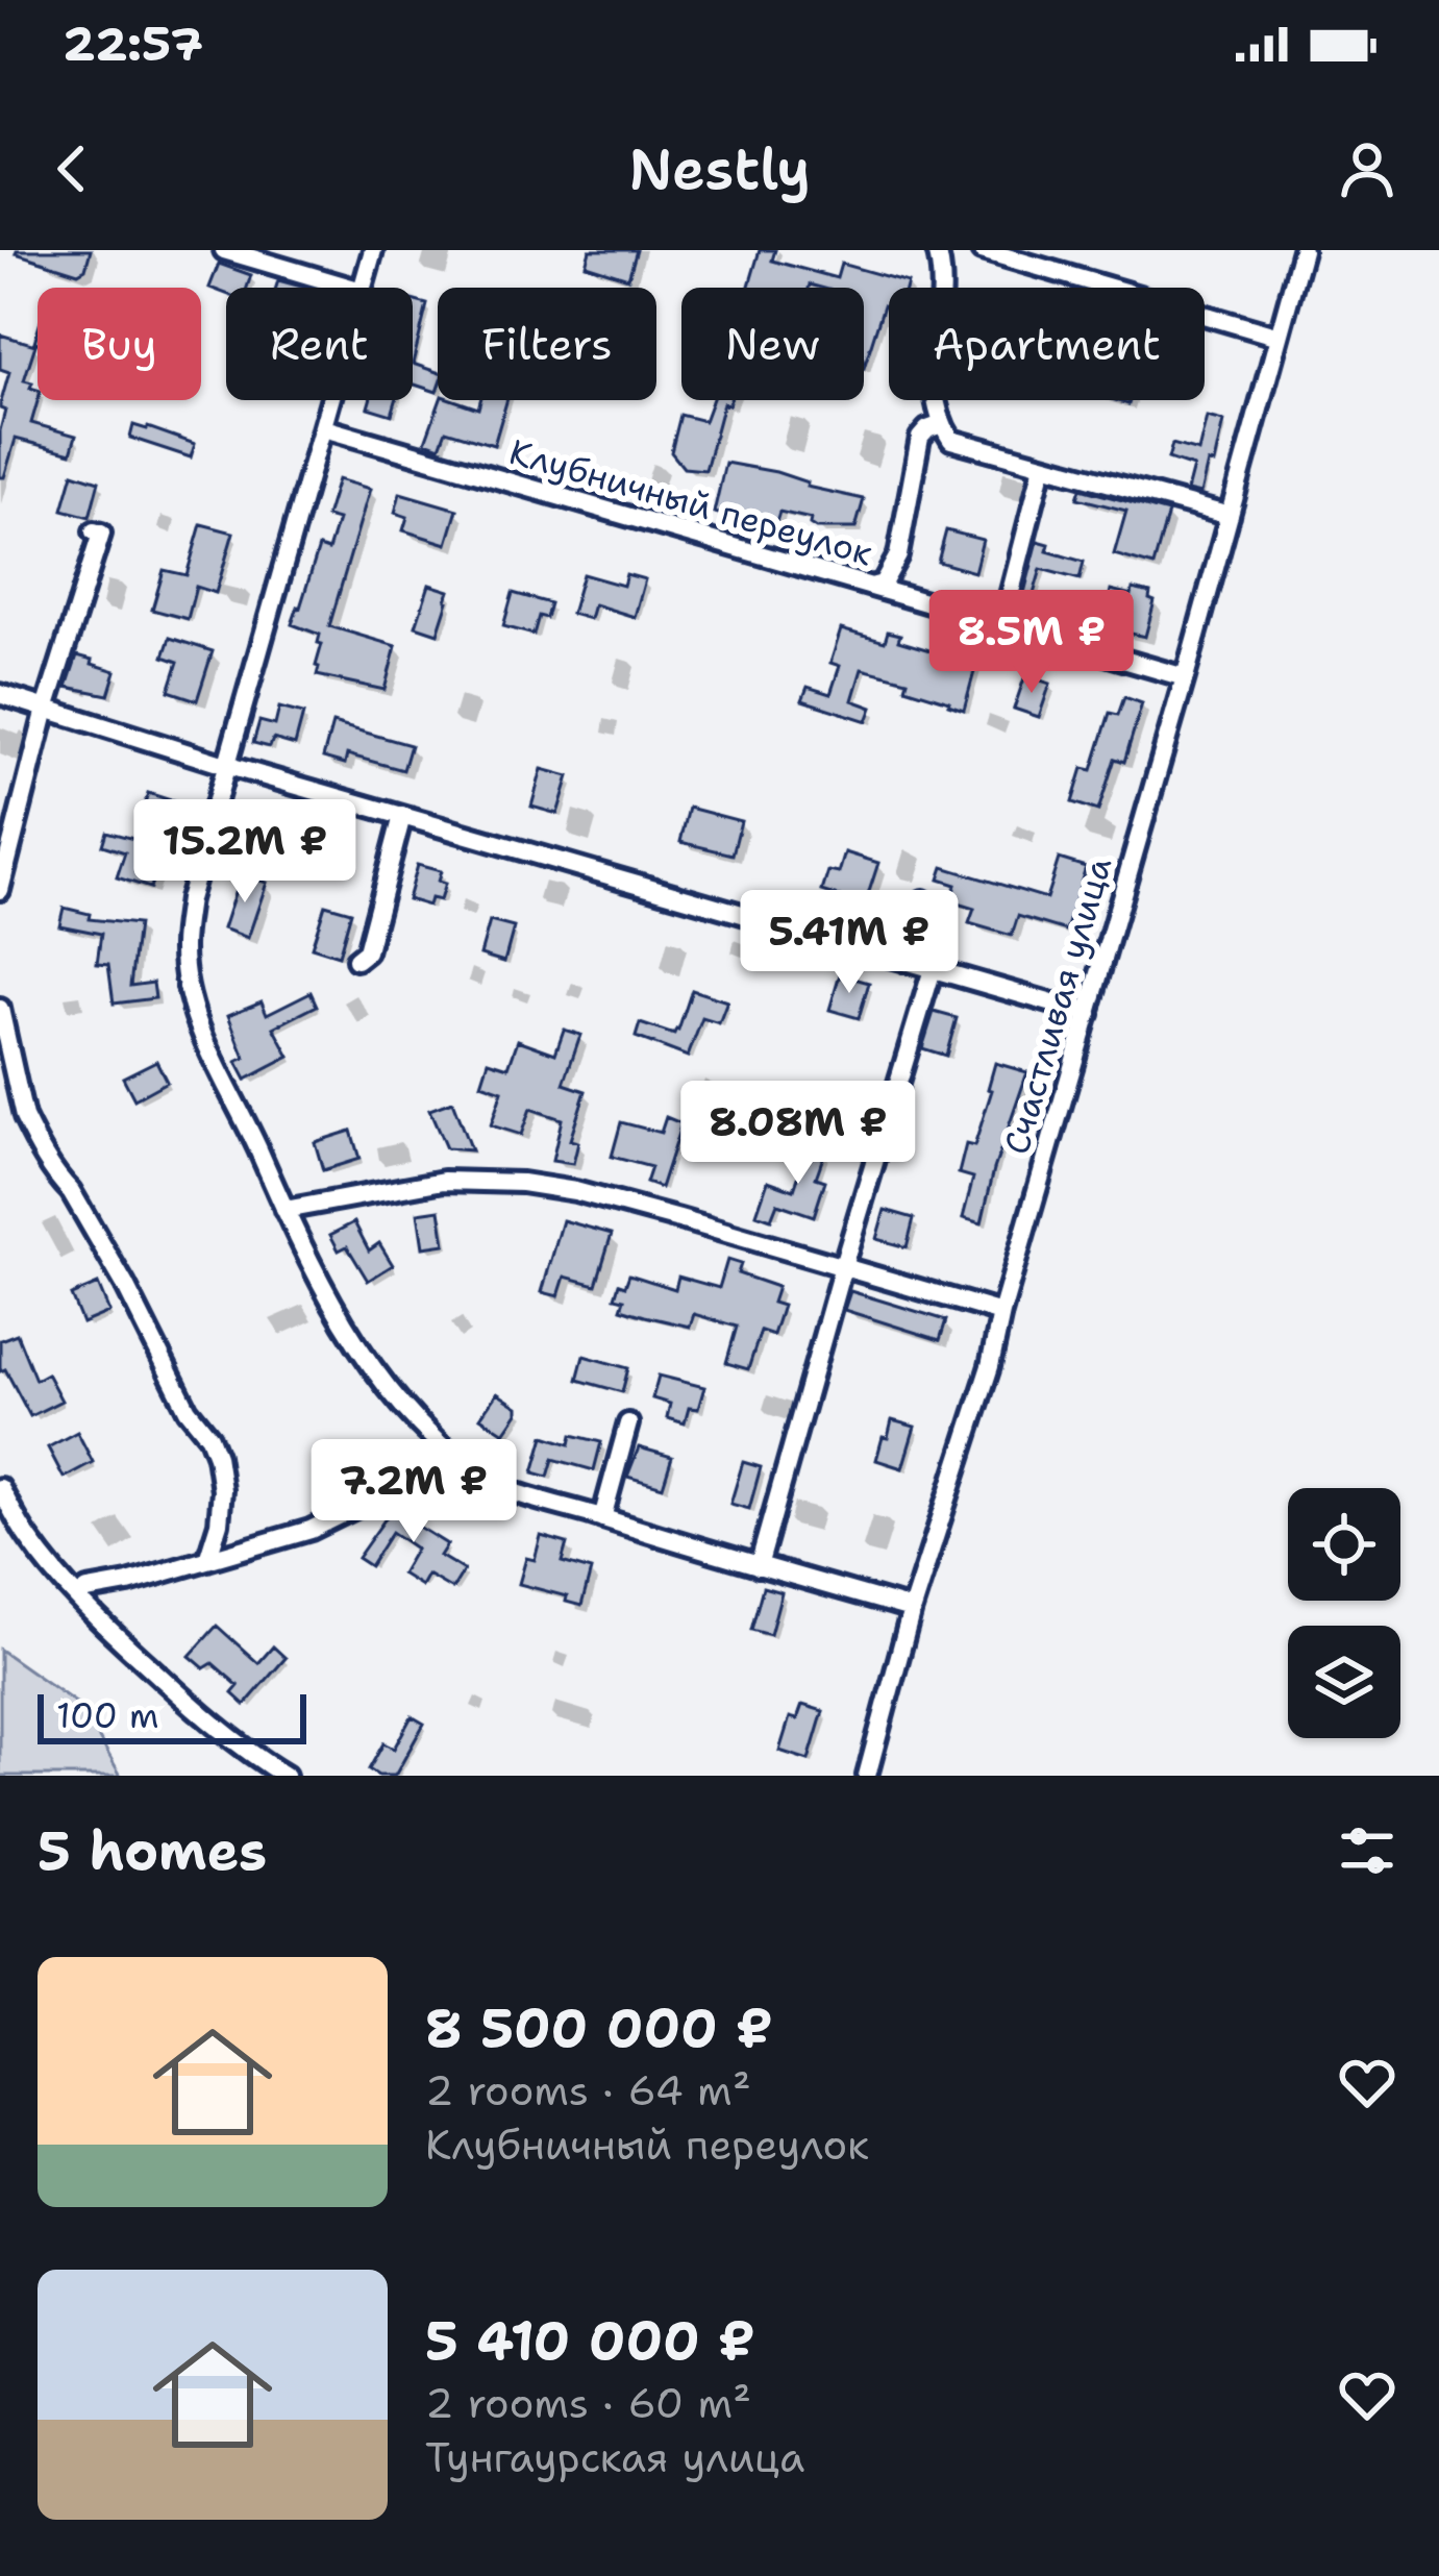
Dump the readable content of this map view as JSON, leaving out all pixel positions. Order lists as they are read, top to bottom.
{
  "streets": {
    "street": ["Клубничный переулок", "Счастливая улица"]
  },
  "crossings": [
    ["Клубничный переулок", "Счастливая улица"]
  ],
  "scale_bar": "100 m",
  "page": {
    "status": "22:57",
    "header": "Nestly",
    "chip": [
      "Buy",
      "Rent",
      "Filters",
      "New",
      "Apartment"
    ],
    "price": [
      "8.5M ₽",
      "15.2M ₽",
      "5.41M ₽",
      "8.08M ₽",
      "7.2M ₽"
    ],
    "scale": "100 m",
    "heading": "5 homes",
    "list": [
      {
        "name": "8 500 000 ₽",
        "note": "2 rooms · 64 m² · Клубничный переулок"
      },
      {
        "name": "5 410 000 ₽",
        "note": "2 rooms · 60 m² · Тунгаурская улица"
      }
    ]
  }
}
